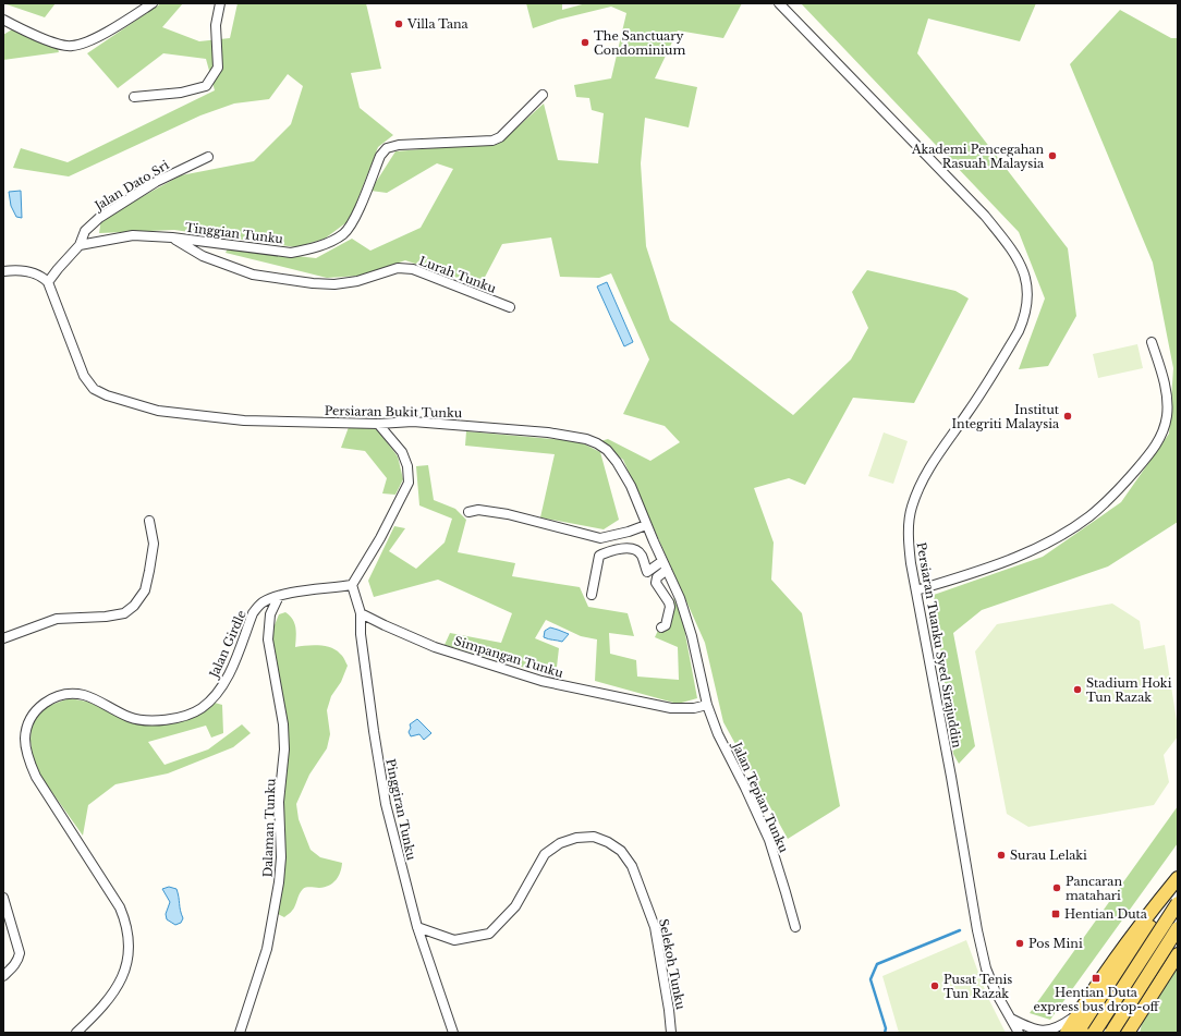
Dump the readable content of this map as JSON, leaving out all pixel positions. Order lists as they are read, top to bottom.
{
  "streets": {
    "street": [
      "Jalan Dato Sri",
      "Tinggian Tunku",
      "Lurah Tunku",
      "Persiaran Bukit Tunku",
      "Jalan Girdle",
      "Persiaran Tuanku Syed Sirajuddin",
      "Simpangan Tunku",
      "Jalan Tepian Tunku",
      "Pinggiran Tunku",
      "Dalaman Tunku",
      "Selekoh Tunku"
    ]
  },
  "crossings": [
    ["Jalan Dato Sri", "Tinggian Tunku"],
    ["Tinggian Tunku", "Lurah Tunku"],
    ["Persiaran Bukit Tunku", "Simpangan Tunku"],
    ["Persiaran Bukit Tunku", "Jalan Tepian Tunku"],
    ["Jalan Girdle", "Pinggiran Tunku"],
    ["Jalan Girdle", "Dalaman Tunku"],
    ["Simpangan Tunku", "Jalan Tepian Tunku"],
    ["Simpangan Tunku", "Pinggiran Tunku"],
    ["Pinggiran Tunku", "Selekoh Tunku"]
  ],
  "places": {
    "other": [
      "Villa Tana",
      "The Sanctuary Condominium",
      "Akademi Pencegahan Rasuah Malaysia",
      "Institut Integriti Malaysia",
      "Stadium Hoki Tun Razak",
      "Surau Lelaki",
      "Pancaran matahari",
      "Pos Mini",
      "Pusat Tenis Tun Razak"
    ],
    "transit": ["Hentian Duta", "Hentian Duta express bus drop-off"]
  }
}
